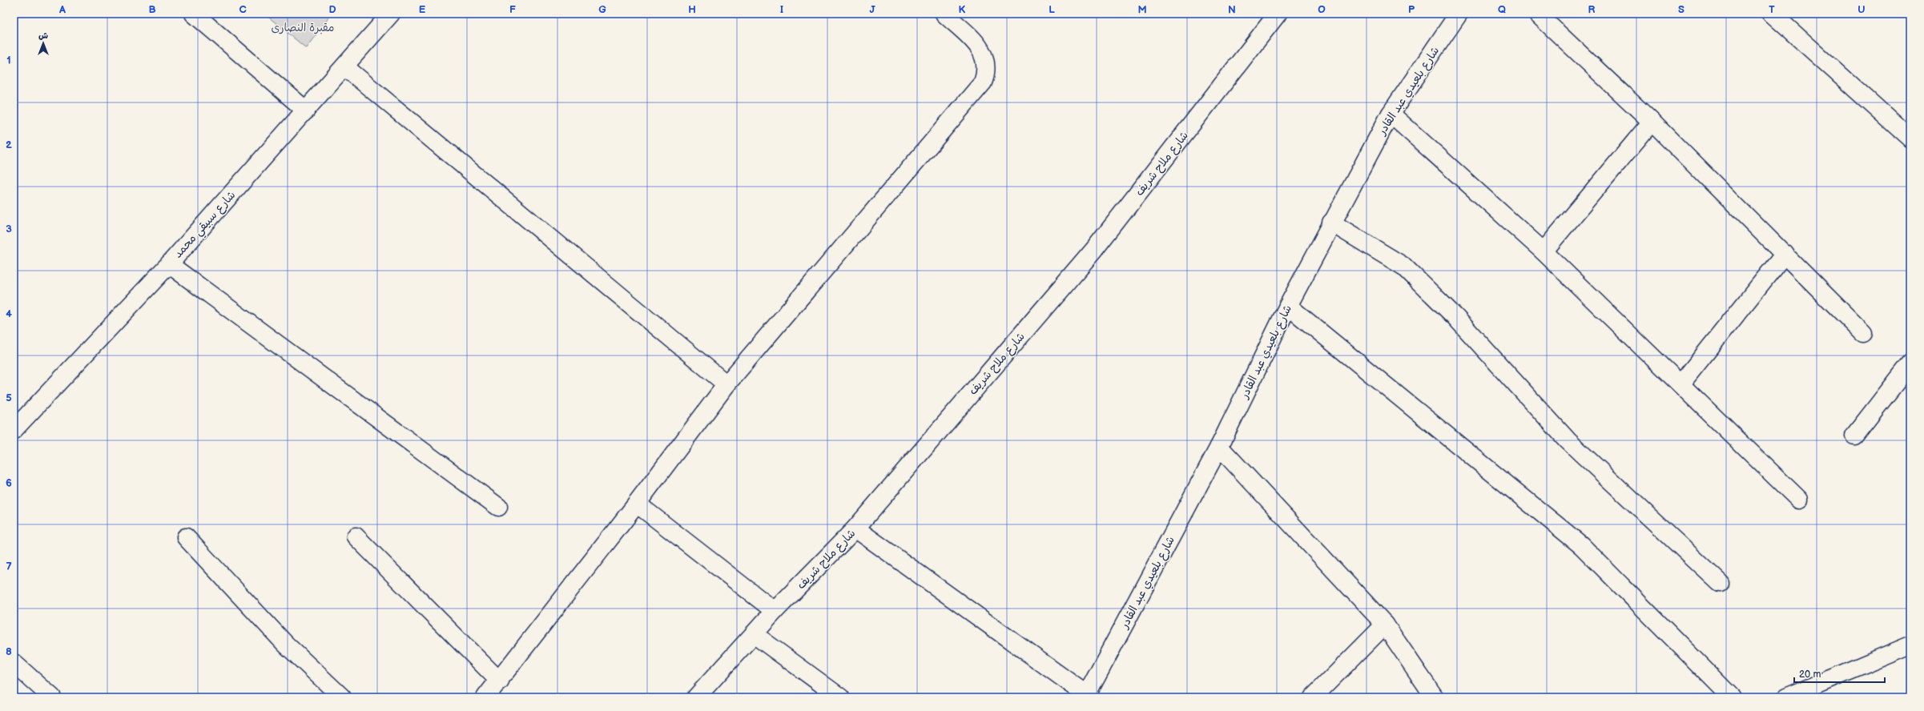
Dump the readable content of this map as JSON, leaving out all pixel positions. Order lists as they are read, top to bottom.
{
  "streets": {
    "street": ["شارع بلعيدي عبد القادر", "شارع ملاح شريف", "شارع سبيقي محمد"]
  },
  "parks": ["مقبرة النصارى"],
  "scale_bar": "20 m",
  "north": "top",
  "grid": {
    "columns": [
      "A",
      "B",
      "C",
      "D",
      "E",
      "F",
      "G",
      "H",
      "I",
      "J",
      "K",
      "L",
      "M",
      "N",
      "O",
      "P",
      "Q",
      "R",
      "S",
      "T",
      "U"
    ],
    "rows": [
      "1",
      "2",
      "3",
      "4",
      "5",
      "6",
      "7",
      "8"
    ]
  }
}
